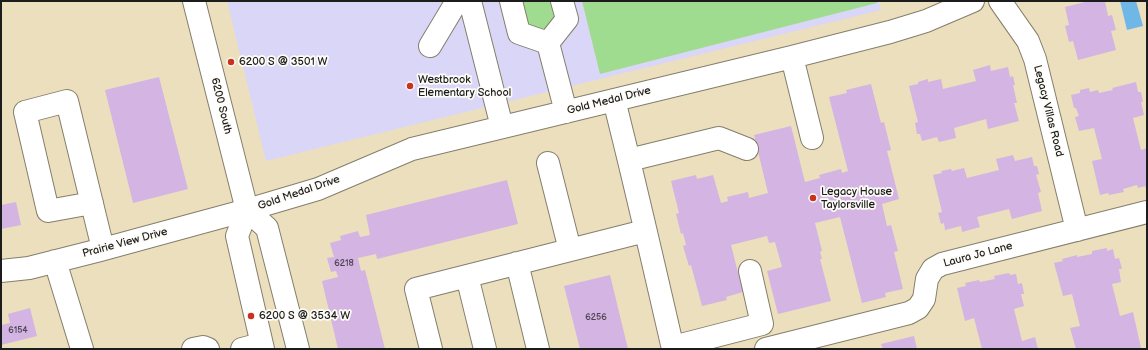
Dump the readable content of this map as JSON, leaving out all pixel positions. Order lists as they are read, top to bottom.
{
  "streets": {
    "street": [
      "Gold Medal Drive",
      "6200 South",
      "Legacy Villas Road",
      "Prairie View Drive",
      "Laura Jo Lane"
    ]
  },
  "crossings": [
    ["Gold Medal Drive", "6200 South"],
    ["Gold Medal Drive", "Prairie View Drive"],
    ["6200 South", "Prairie View Drive"],
    ["Legacy Villas Road", "Laura Jo Lane"]
  ],
  "places": [
    "6200 S @ 3501 W",
    "Westbrook Elementary School",
    "Legacy House Taylorsville",
    "6200 S @ 3534 W"
  ],
  "house_numbers": ["6218", "6256", "6154"]
}
